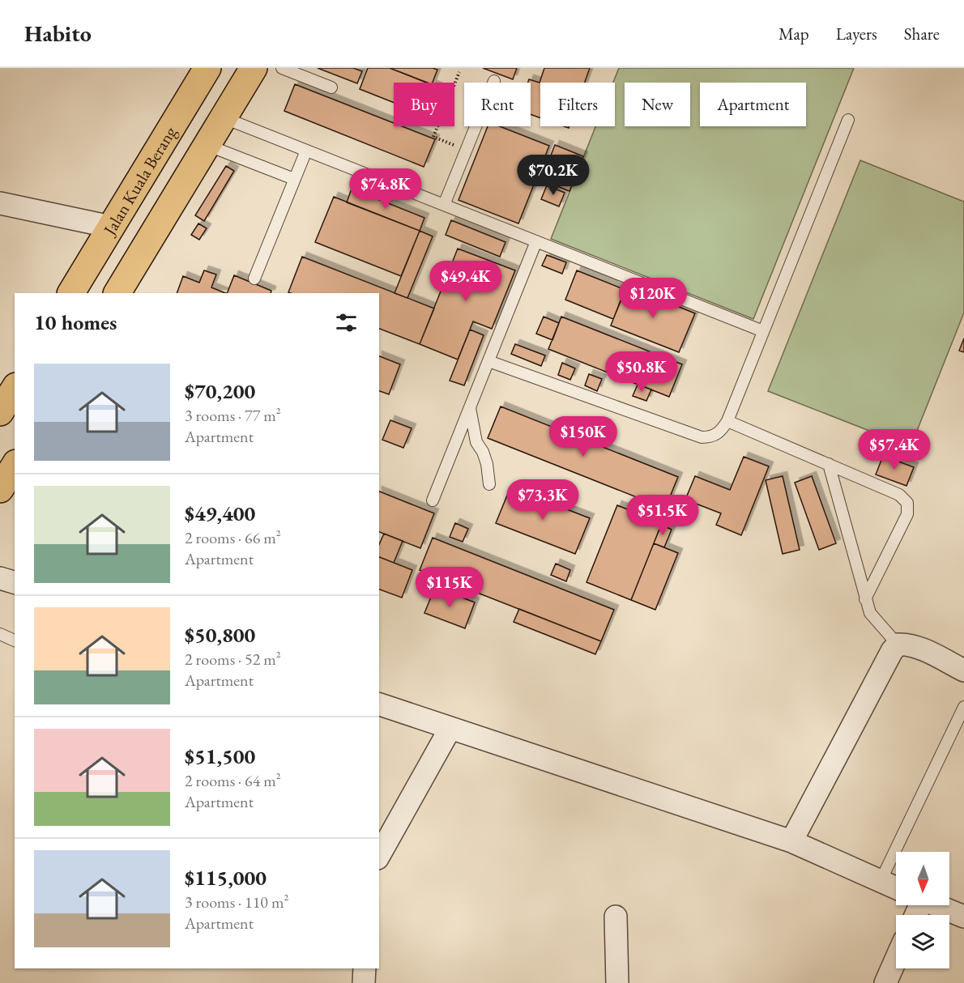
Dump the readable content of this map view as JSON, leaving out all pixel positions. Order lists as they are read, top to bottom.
{
  "streets": {
    "highway": ["Jalan Kuala Berang"]
  },
  "north": "bottom",
  "page": {
    "header": "Habito",
    "nav": ["Map", "Layers", "Share"],
    "chip": [
      "Buy",
      "Rent",
      "Filters",
      "New",
      "Apartment"
    ],
    "price": [
      "$70.2K",
      "$74.8K",
      "$49.4K",
      "$120K",
      "$50.8K",
      "$150K",
      "$57.4K",
      "$73.3K",
      "$51.5K",
      "$115K"
    ],
    "heading": "10 homes",
    "list": [
      {
        "name": "$70,200",
        "note": "3 rooms · 77 m² · Apartment"
      },
      {
        "name": "$49,400",
        "note": "2 rooms · 66 m² · Apartment"
      },
      {
        "name": "$50,800",
        "note": "2 rooms · 52 m² · Apartment"
      },
      {
        "name": "$51,500",
        "note": "2 rooms · 64 m² · Apartment"
      },
      {
        "name": "$115,000",
        "note": "3 rooms · 110 m² · Apartment"
      }
    ]
  }
}
